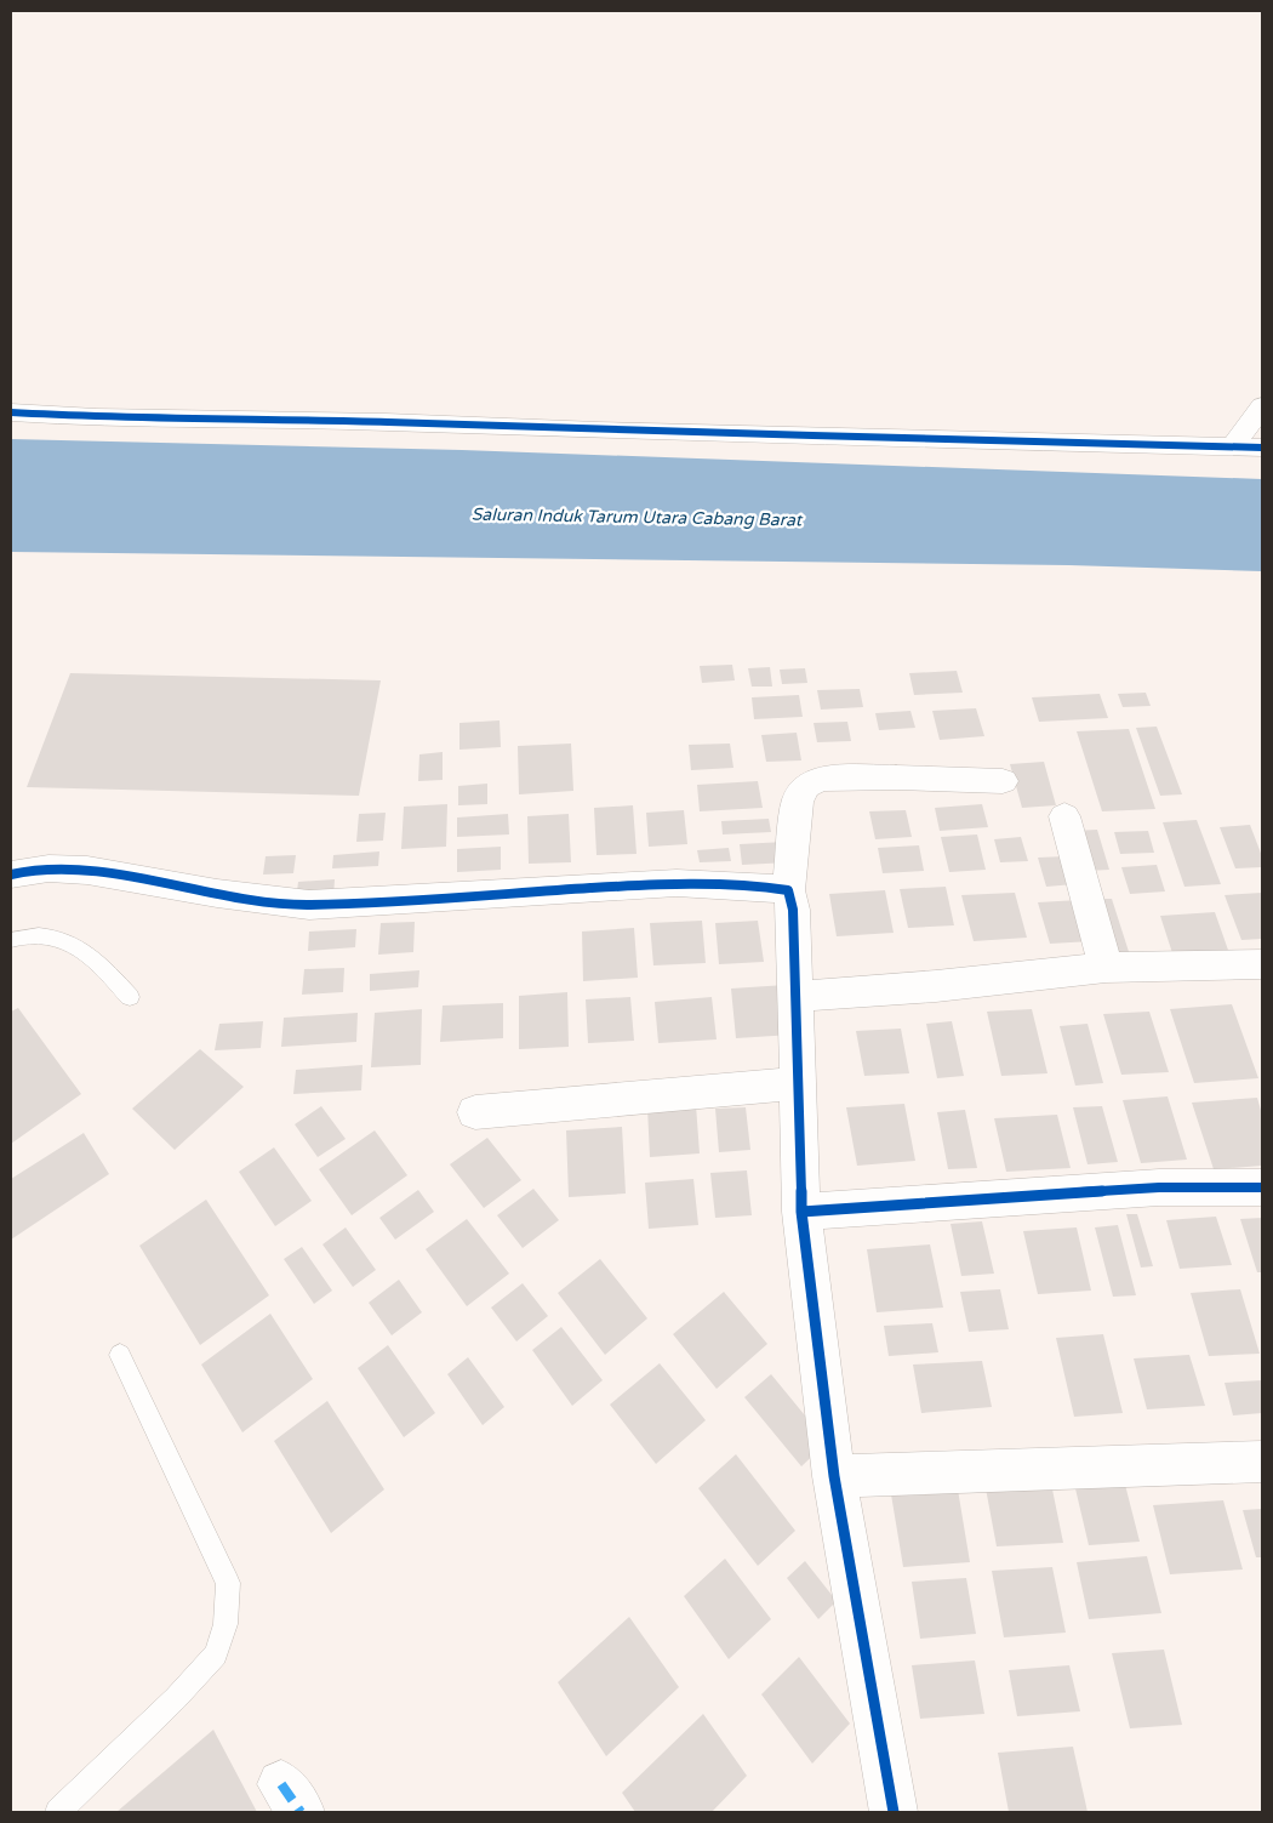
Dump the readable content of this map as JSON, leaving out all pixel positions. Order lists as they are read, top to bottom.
{
  "water": ["Saluran Induk Tarum Utara Cabang Barat"]
}
